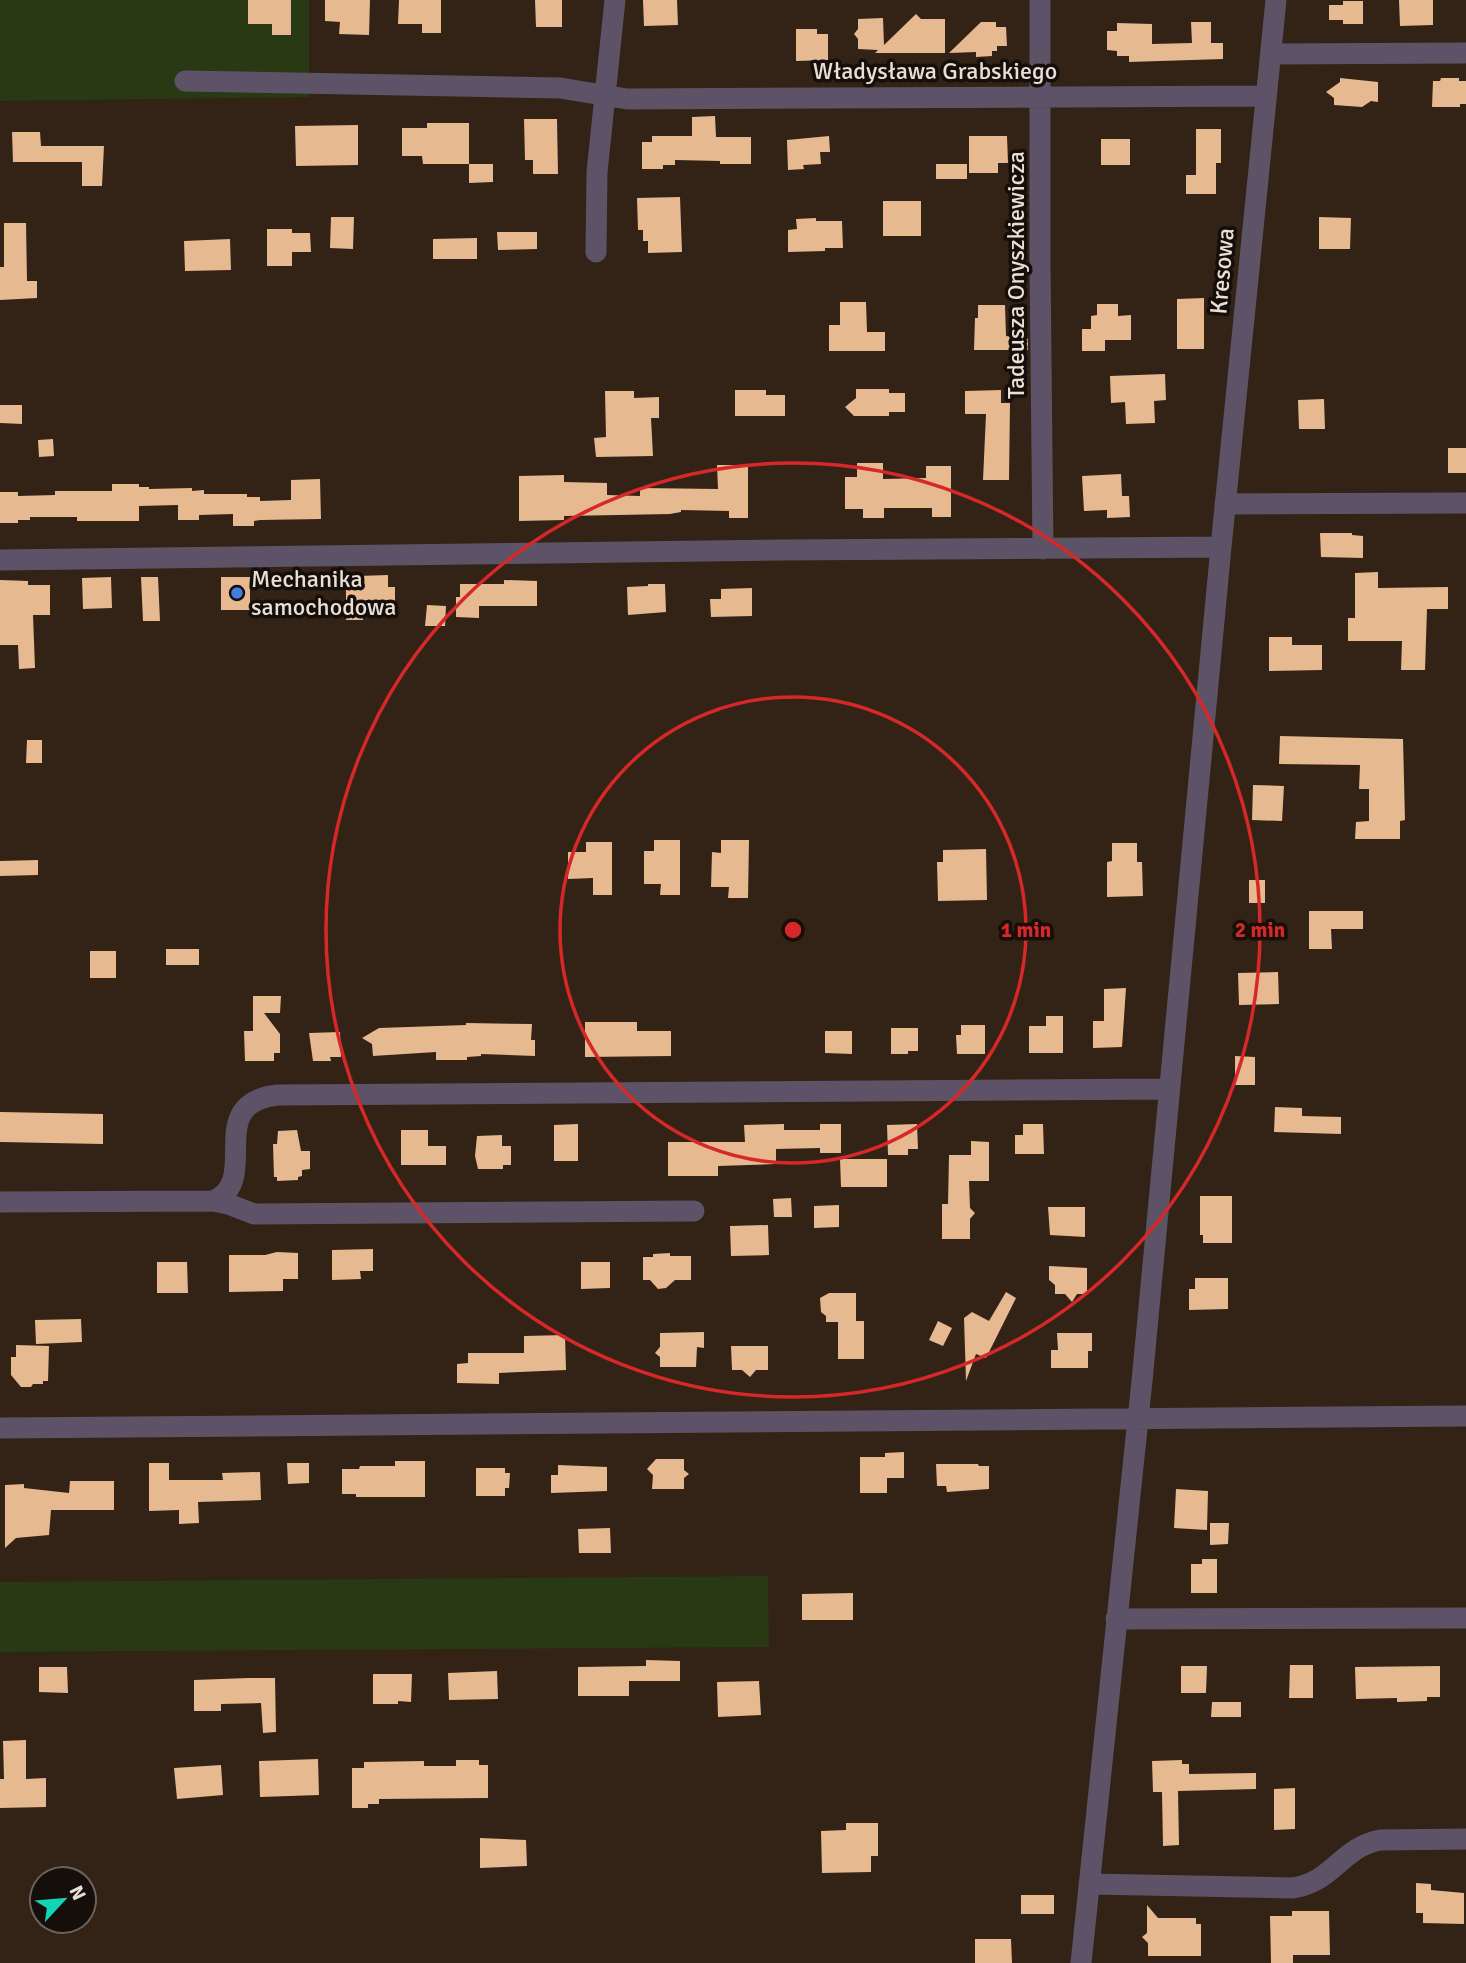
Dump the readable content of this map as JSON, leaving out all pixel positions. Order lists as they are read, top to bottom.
{
  "streets": {
    "street": ["Władysława Grabskiego", "Kresowa", "Tadeusza Onyszkiewicza"]
  },
  "crossings": [
    ["Władysława Grabskiego", "Kresowa"],
    ["Władysława Grabskiego", "Tadeusza Onyszkiewicza"]
  ],
  "places": ["Mechanika samochodowa"],
  "north": "top right",
  "rings": ["1 min", "2 min"]
}
